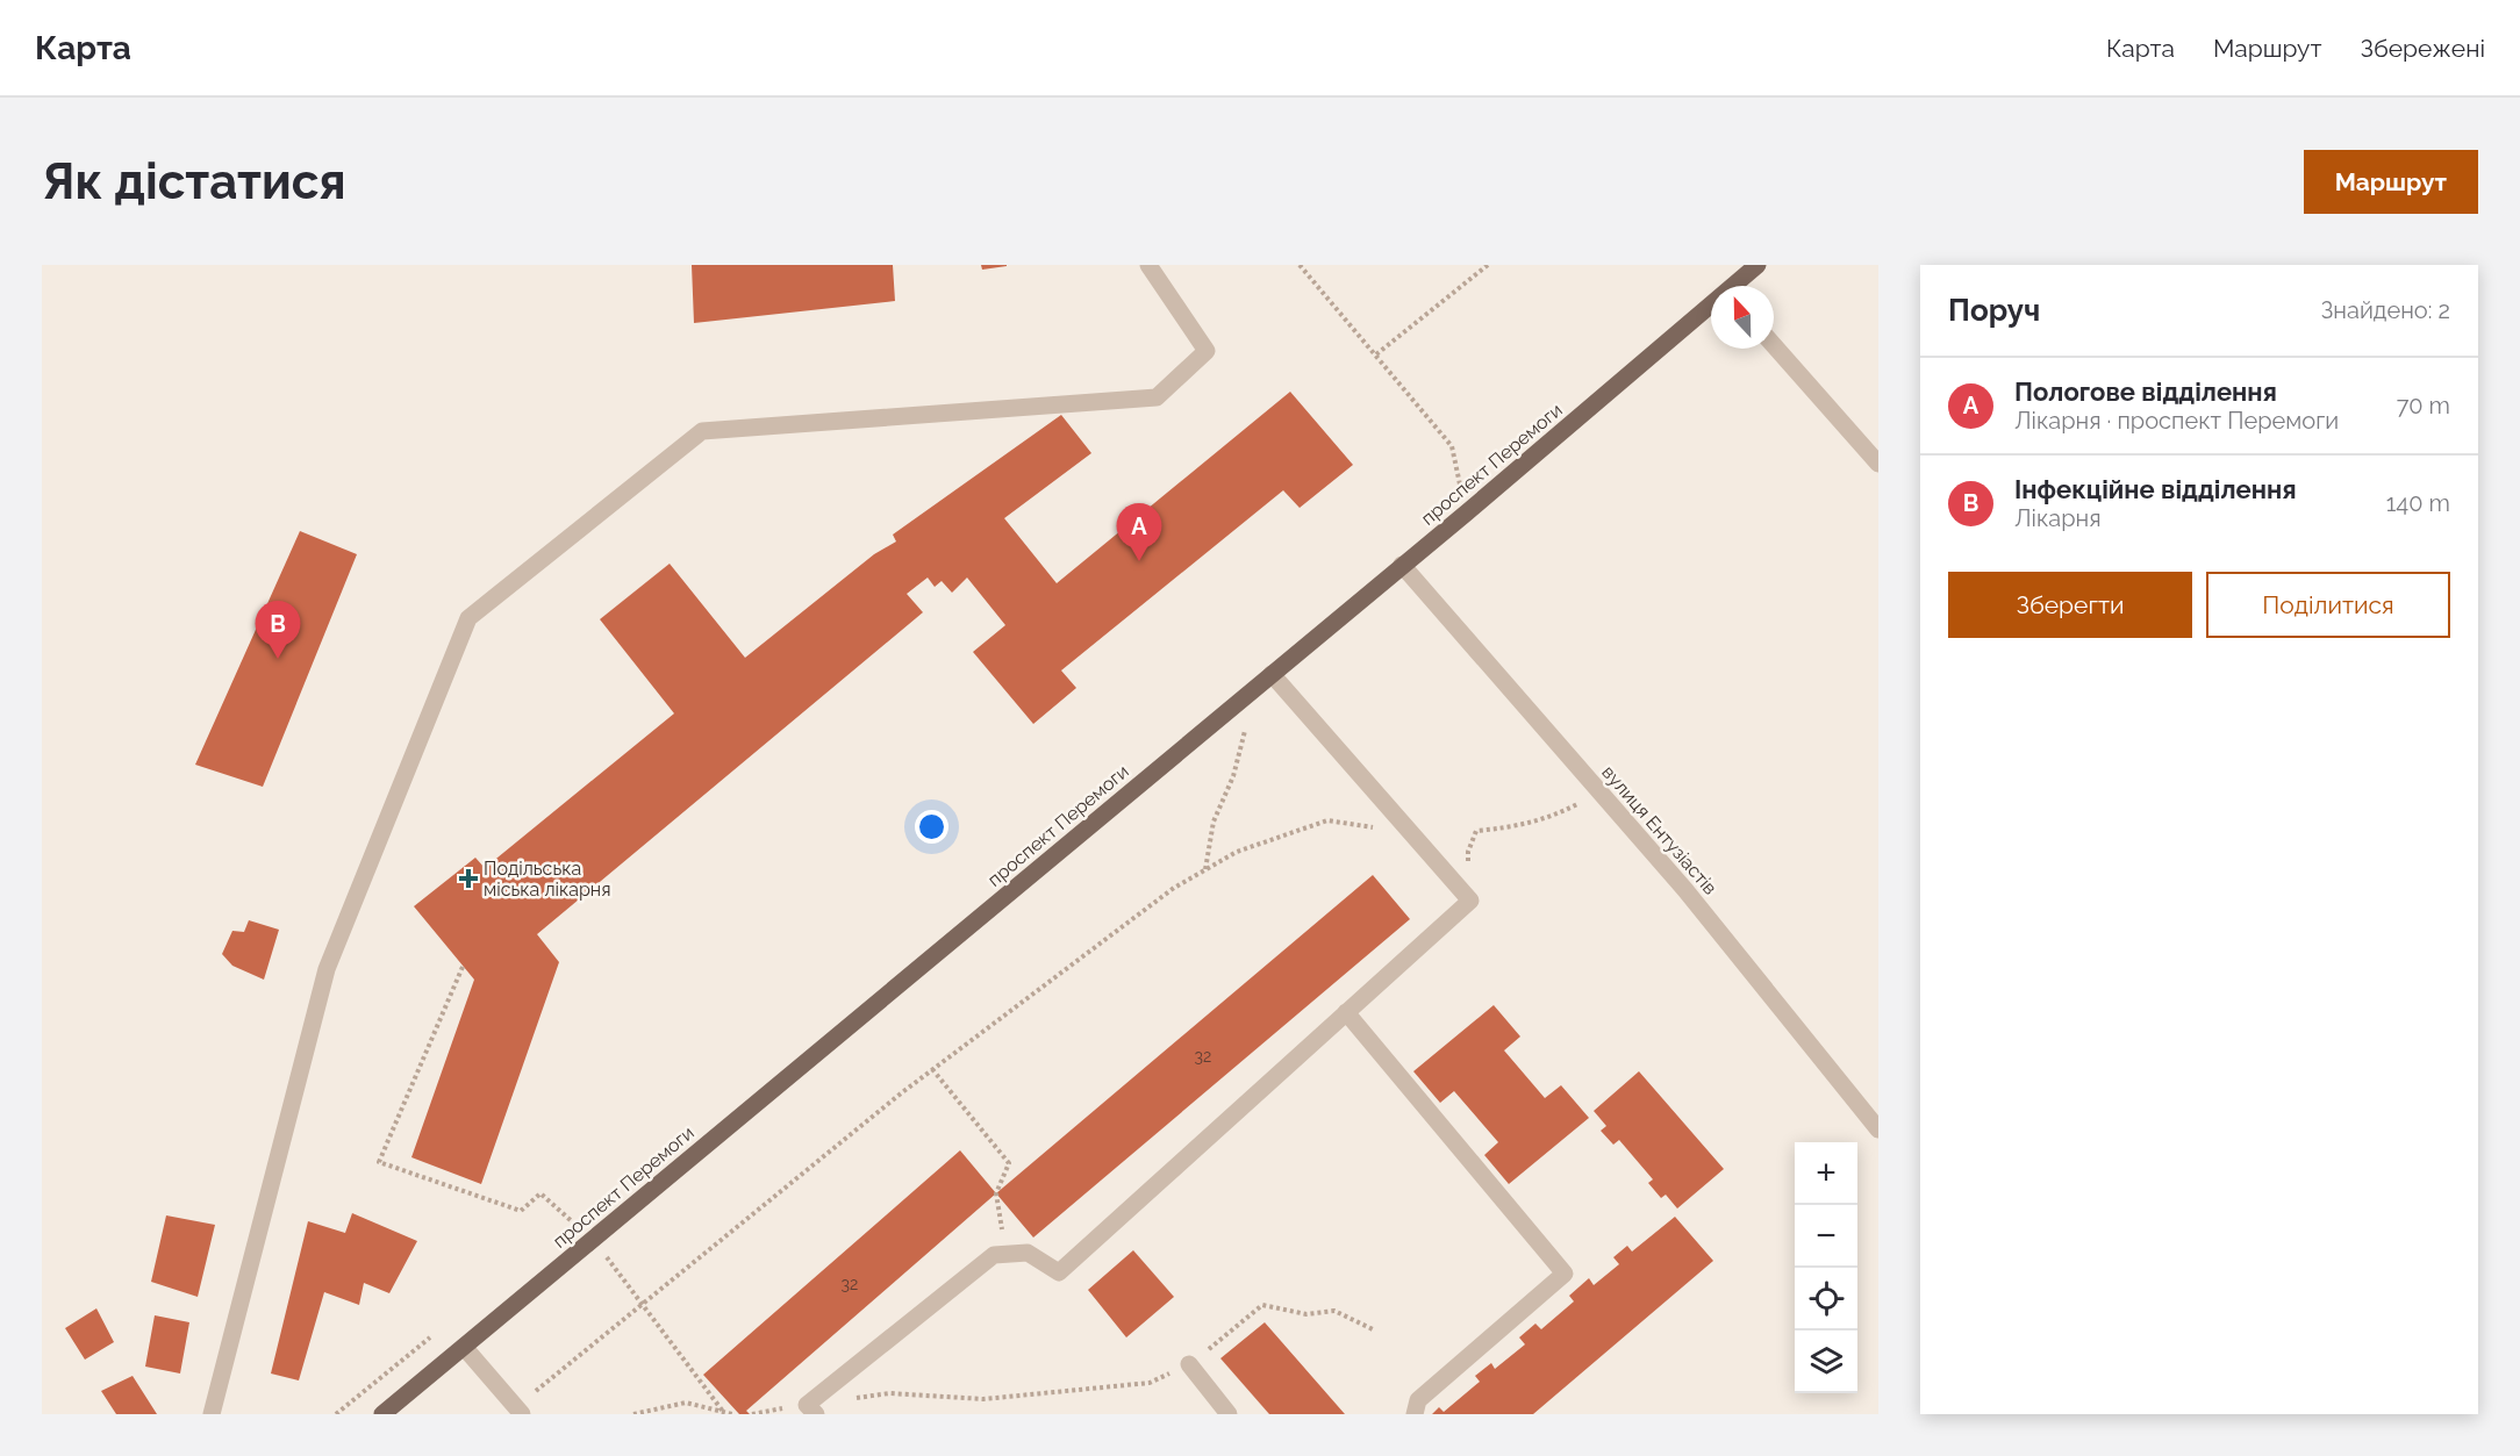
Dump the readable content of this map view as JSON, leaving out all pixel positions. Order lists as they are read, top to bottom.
{
  "streets": {
    "main road": ["проспект Перемоги"],
    "street": ["вулиця Ентузіастів"]
  },
  "crossings": [
    ["проспект Перемоги", "вулиця Ентузіастів"]
  ],
  "places": {
    "health": ["Подільська міська лікарня"]
  },
  "house_numbers": ["32", "32"],
  "north": "top",
  "page": {
    "header": "Карта",
    "nav": ["Карта", "Маршрут", "Збережені"],
    "buttons": [
      "Маршрут",
      ["Зберегти", "Поділитися"]
    ],
    "title": "Як дістатися",
    "heading": ["Поруч", "Знайдено: 2"],
    "list": [
      {
        "mark": "A",
        "name": "Пологове відділення",
        "note": "Лікарня · проспект Перемоги",
        "value": "70 m"
      },
      {
        "mark": "B",
        "name": "Інфекційне відділення",
        "note": "Лікарня",
        "value": "140 m"
      }
    ],
    "pins": ["A", "B"],
    "map_buttons": ["+", "−"]
  }
}
